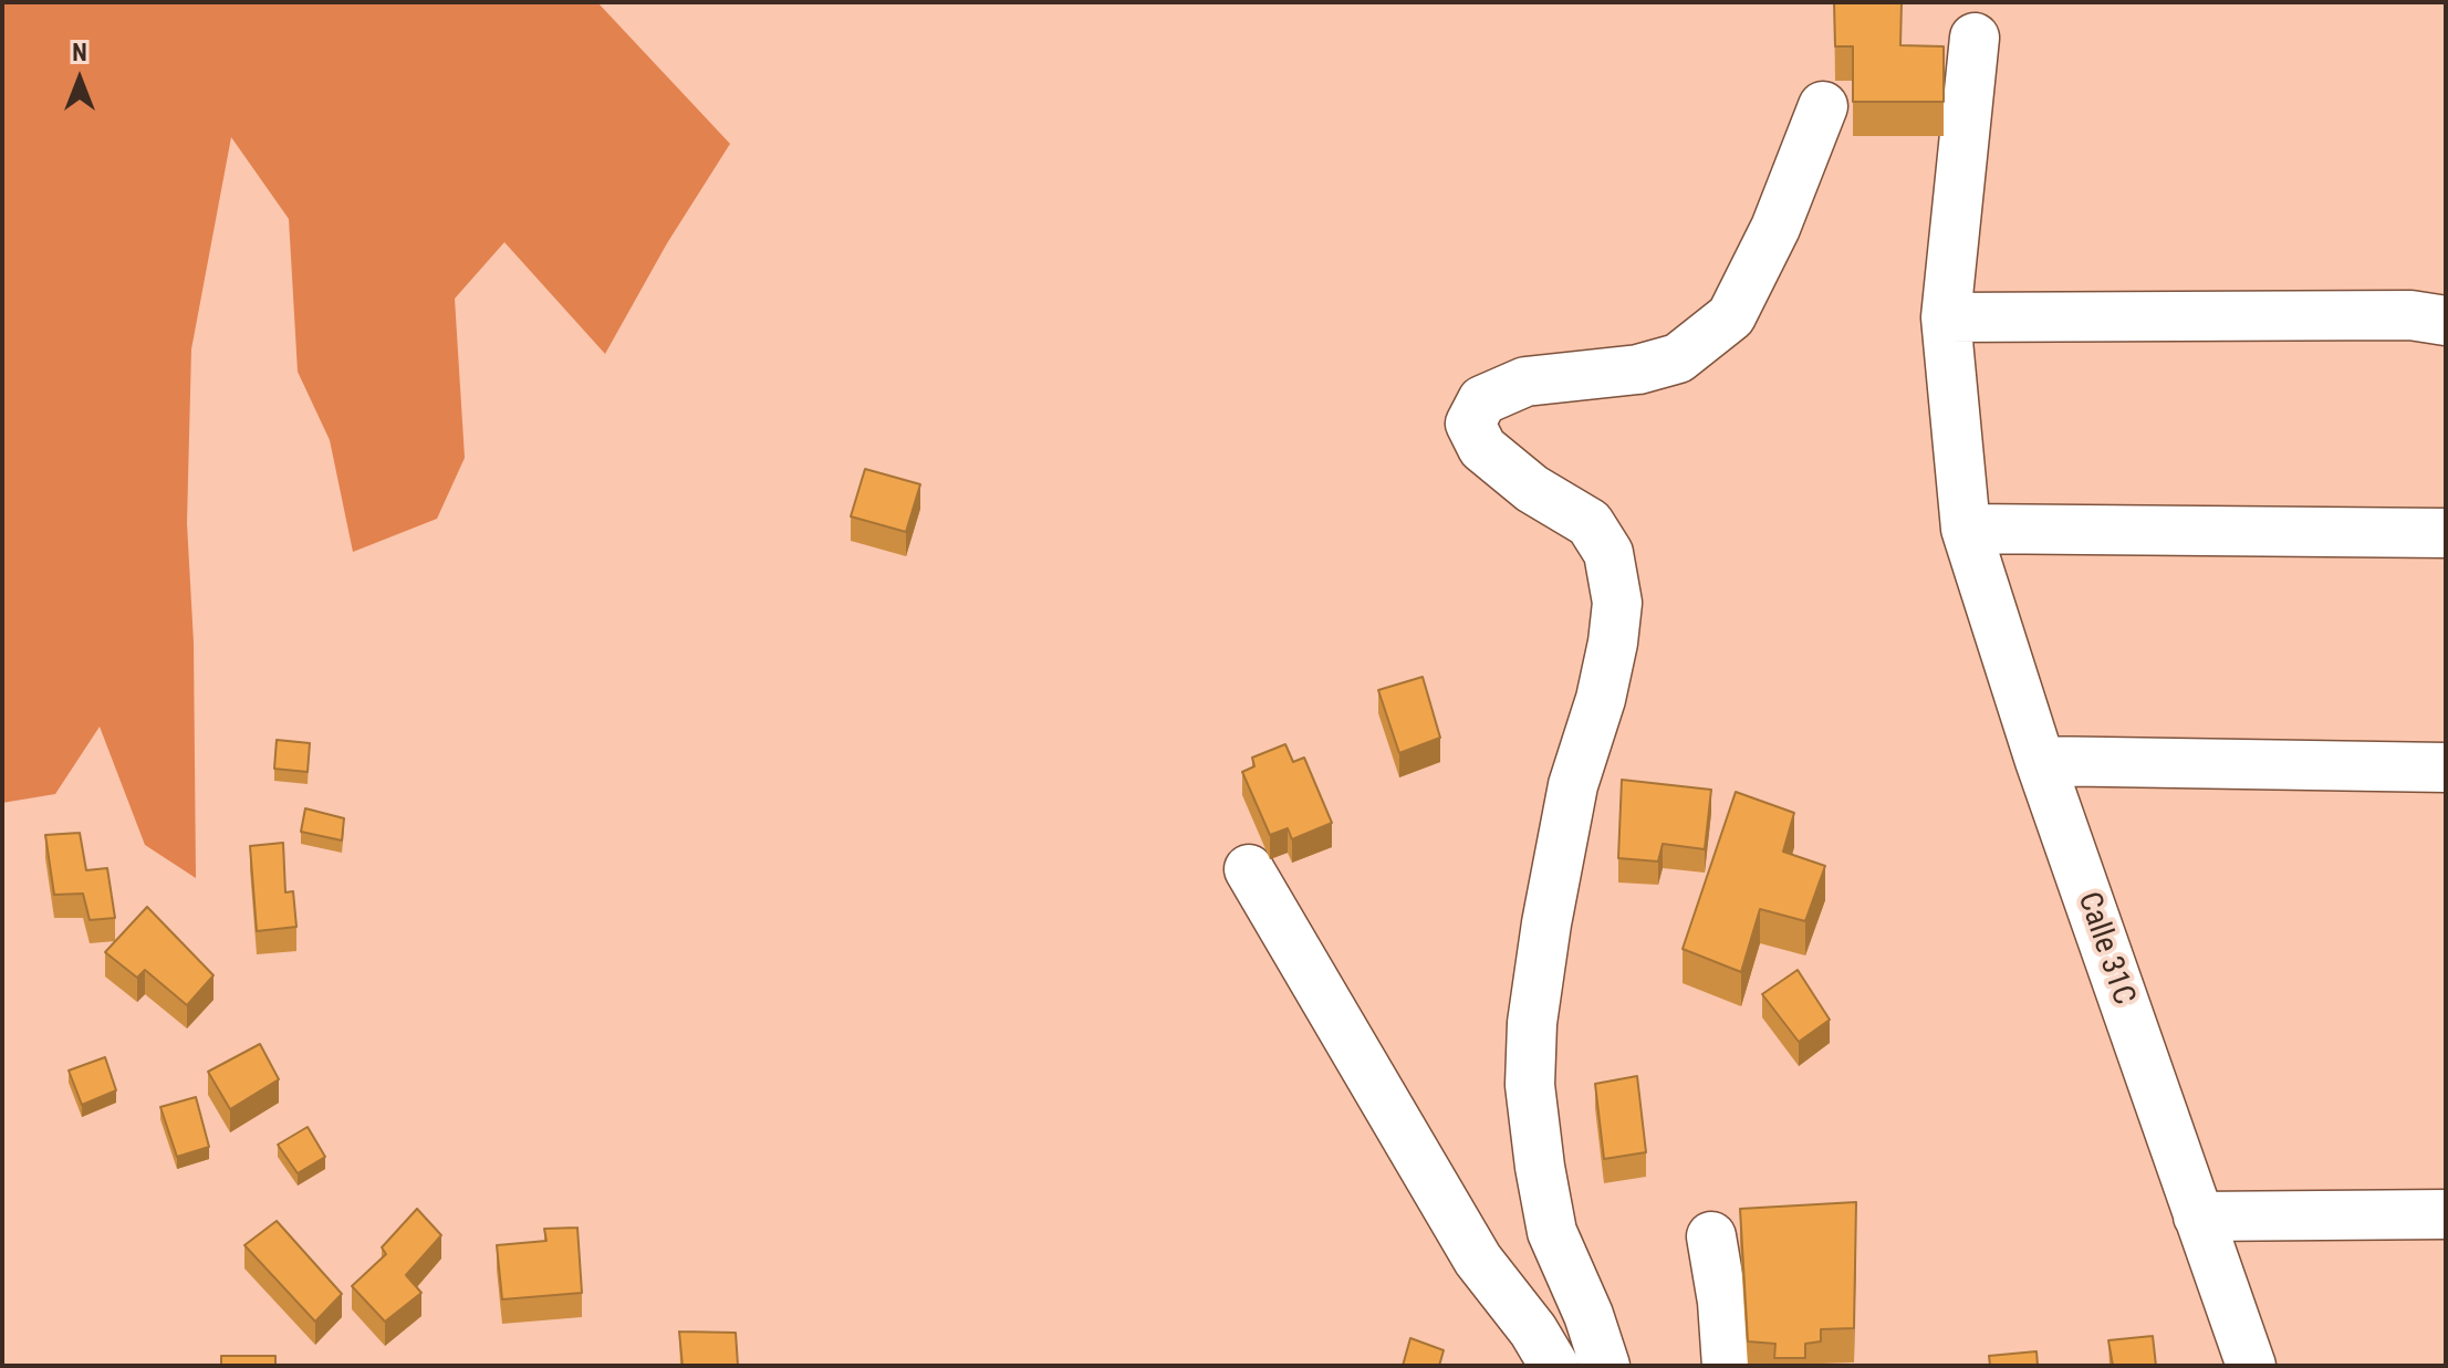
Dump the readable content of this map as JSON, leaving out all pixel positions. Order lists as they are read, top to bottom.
{
  "streets": {
    "street": ["Calle 31C"]
  },
  "north": "top"
}
